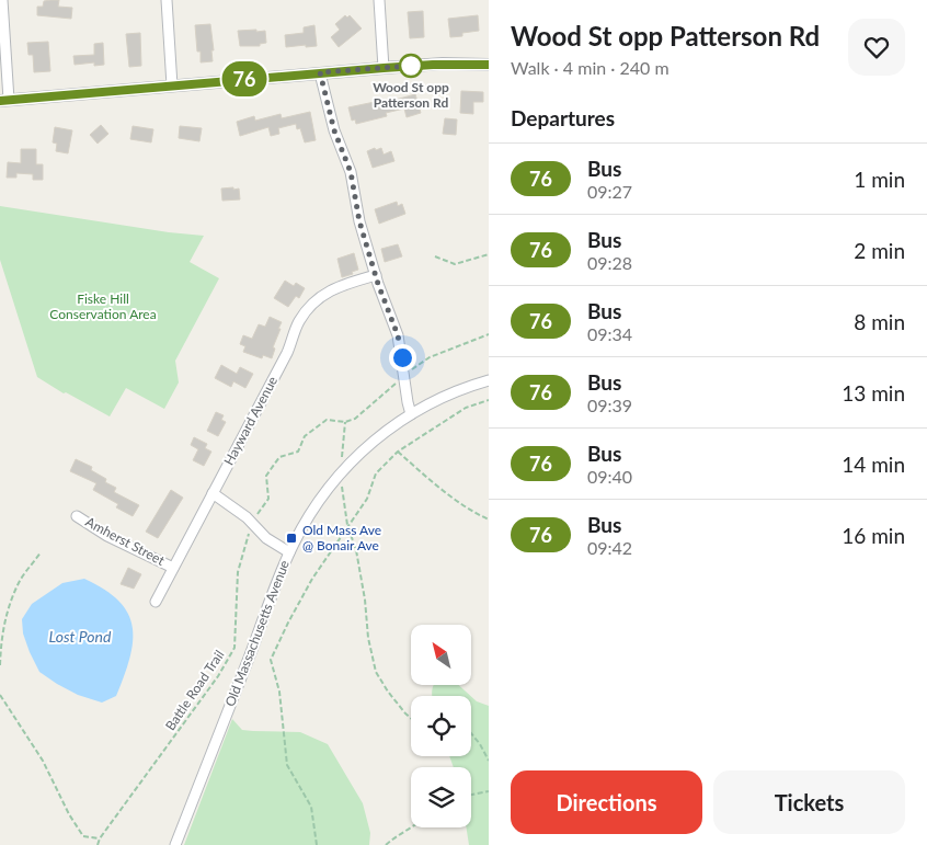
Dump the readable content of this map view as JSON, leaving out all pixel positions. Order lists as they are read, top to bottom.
{
  "streets": {
    "street": ["Hayward Avenue", "Amherst Street", "Old Massachusetts Avenue"],
    "path": ["Battle Road Trail"]
  },
  "crossings": [
    ["Hayward Avenue", "Amherst Street"]
  ],
  "water": ["Lost Pond"],
  "parks": ["Fiske Hill Conservation Area"],
  "places": {
    "other": ["Wood St opp Patterson Rd"],
    "transit": ["Old Mass Ave @ Bonair Ave"]
  },
  "lines": ["bus line 76"],
  "north": "top left",
  "page": {
    "on_map": "76",
    "heading": [
      ["Wood St opp Patterson Rd", "Walk · 4 min · 240 m"],
      "Departures"
    ],
    "list": [
      {
        "mark": "76",
        "name": "Bus",
        "note": "09:27",
        "value": "1 min"
      },
      {
        "mark": "76",
        "name": "Bus",
        "note": "09:28",
        "value": "2 min"
      },
      {
        "mark": "76",
        "name": "Bus",
        "note": "09:34",
        "value": "8 min"
      },
      {
        "mark": "76",
        "name": "Bus",
        "note": "09:39",
        "value": "13 min"
      },
      {
        "mark": "76",
        "name": "Bus",
        "note": "09:40",
        "value": "14 min"
      },
      {
        "mark": "76",
        "name": "Bus",
        "note": "09:42",
        "value": "16 min"
      }
    ],
    "buttons": ["Directions", "Tickets"]
  }
}
